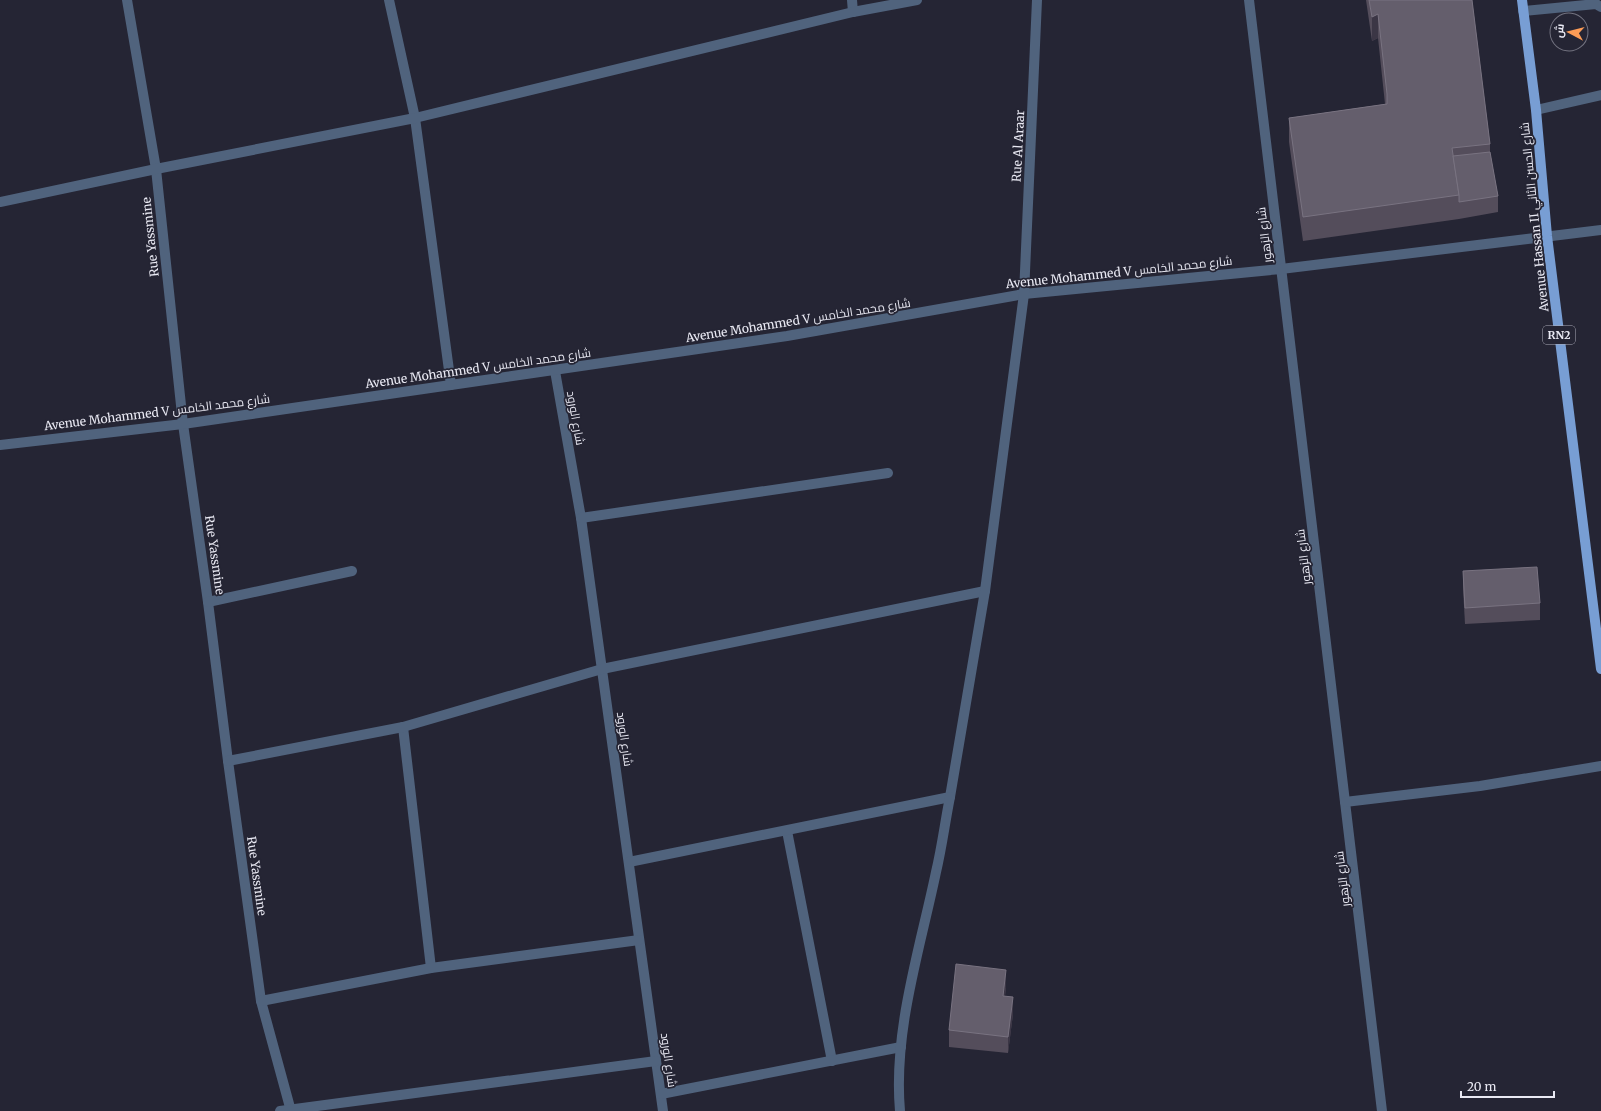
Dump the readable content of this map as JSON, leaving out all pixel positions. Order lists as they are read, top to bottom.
{
  "streets": {
    "main road": ["Avenue Hassan II شارع الحسن الثاني", "RN2"],
    "street": [
      "Rue Al Araar",
      "شارع الزهور",
      "Rue Yassmine",
      "Avenue Mohammed V شارع محمد الخامس",
      "شارع الورود"
    ]
  },
  "crossings": [
    ["Rue Al Araar", "Avenue Mohammed V شارع محمد الخامس"],
    ["Avenue Hassan II شارع الحسن الثاني", "Avenue Mohammed V شارع محمد الخامس"],
    ["شارع الزهور", "Avenue Mohammed V شارع محمد الخامس"],
    ["Rue Yassmine", "Avenue Mohammed V شارع محمد الخامس"],
    ["Avenue Mohammed V شارع محمد الخامس", "شارع الورود"]
  ],
  "scale_bar": "20 m",
  "north": "left"
}
